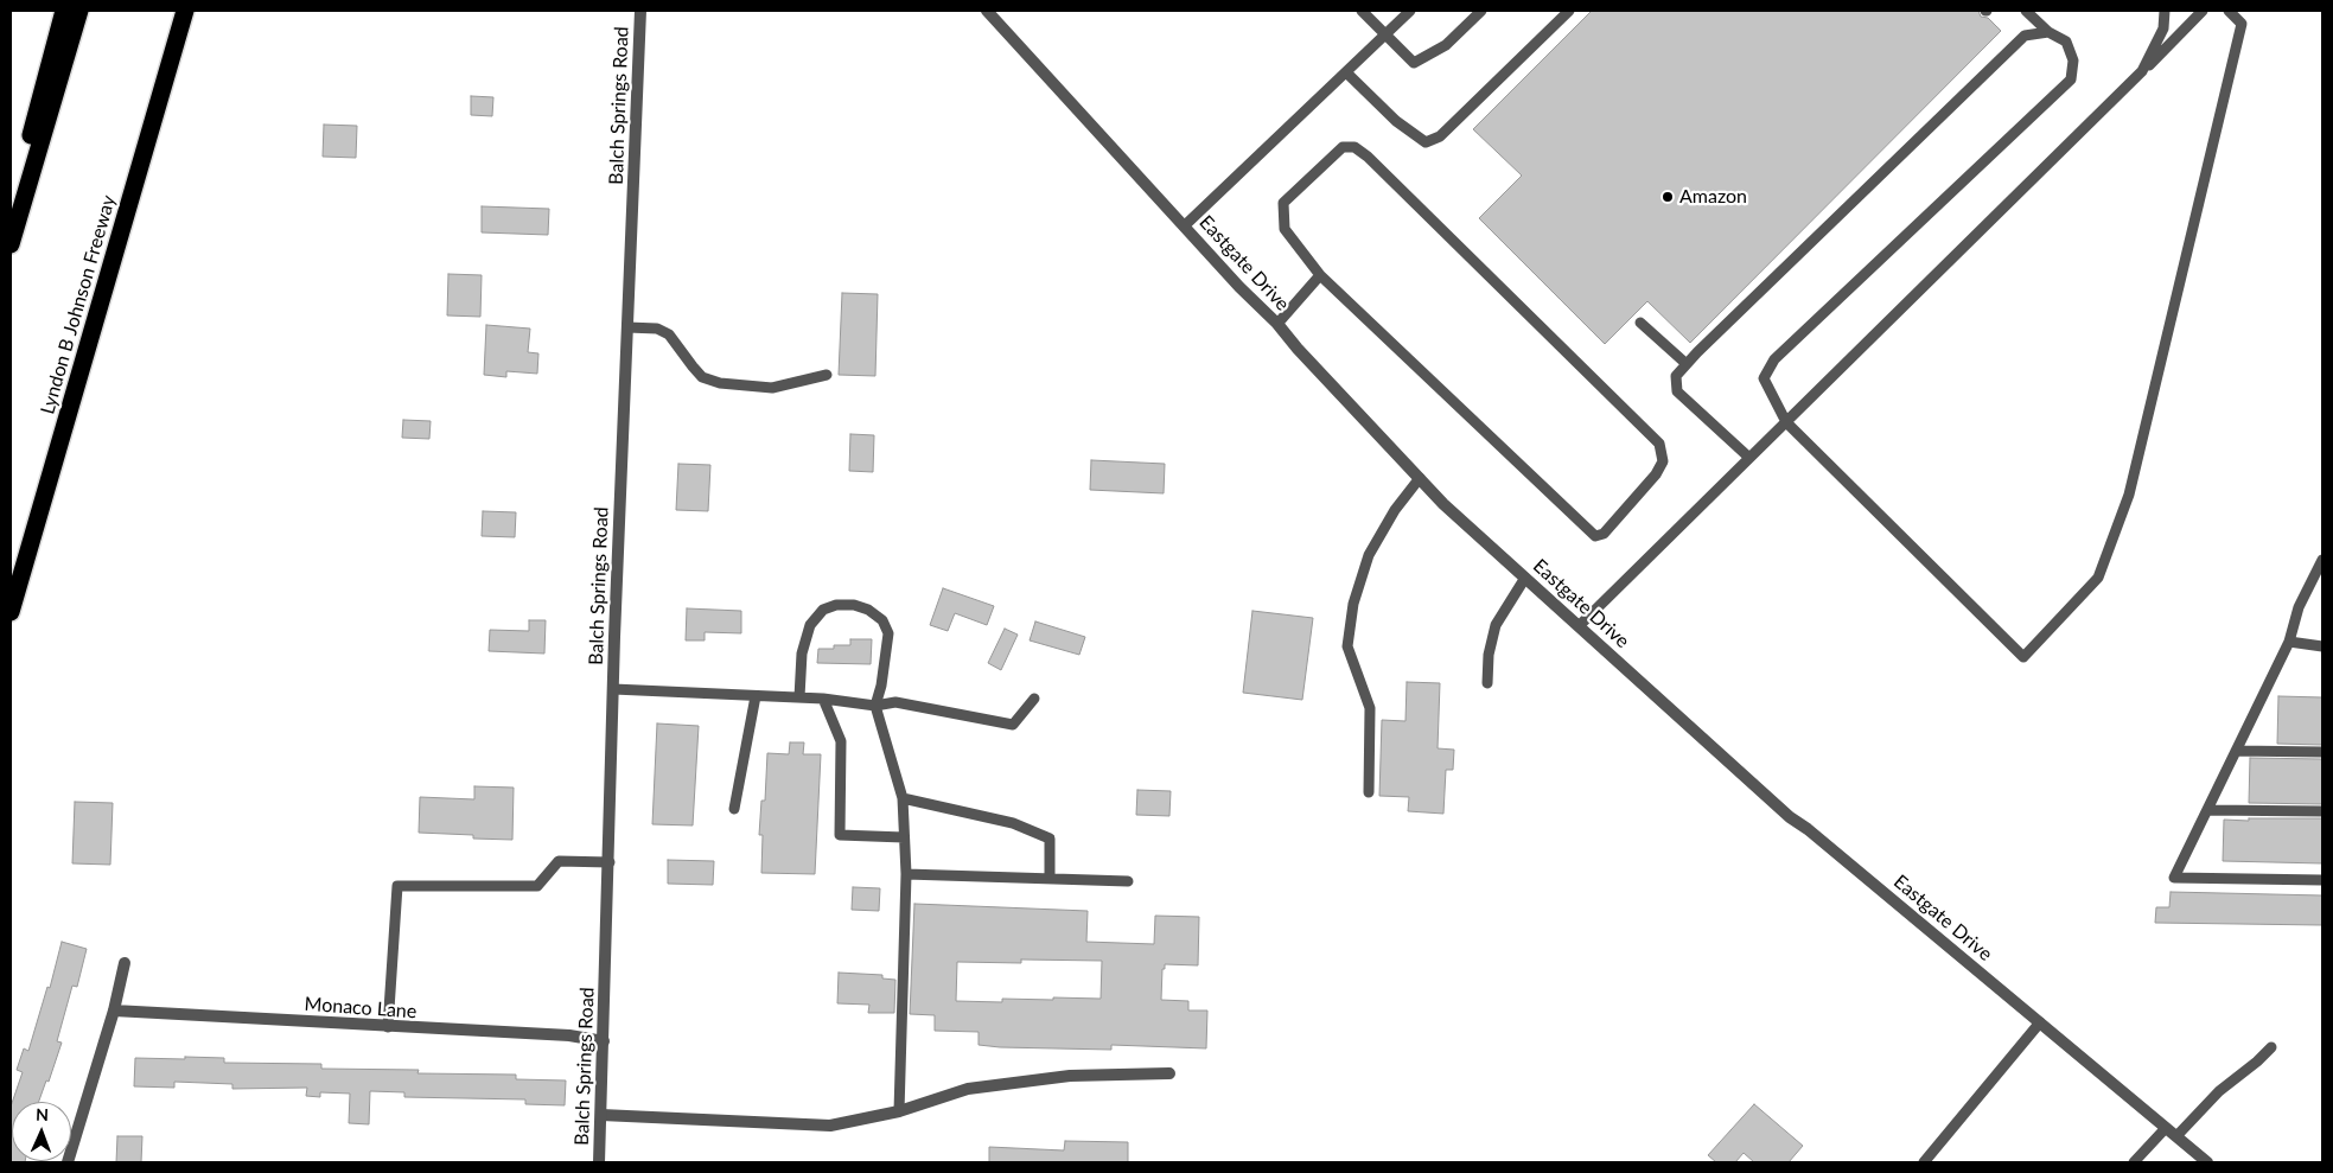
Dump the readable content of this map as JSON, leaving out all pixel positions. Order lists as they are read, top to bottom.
{
  "streets": {
    "highway": ["Lyndon B Johnson Freeway"],
    "street": ["Balch Springs Road", "Eastgate Drive", "Monaco Lane"]
  },
  "crossings": [
    ["Balch Springs Road", "Monaco Lane"]
  ],
  "places": ["Amazon"],
  "north": "top"
}
